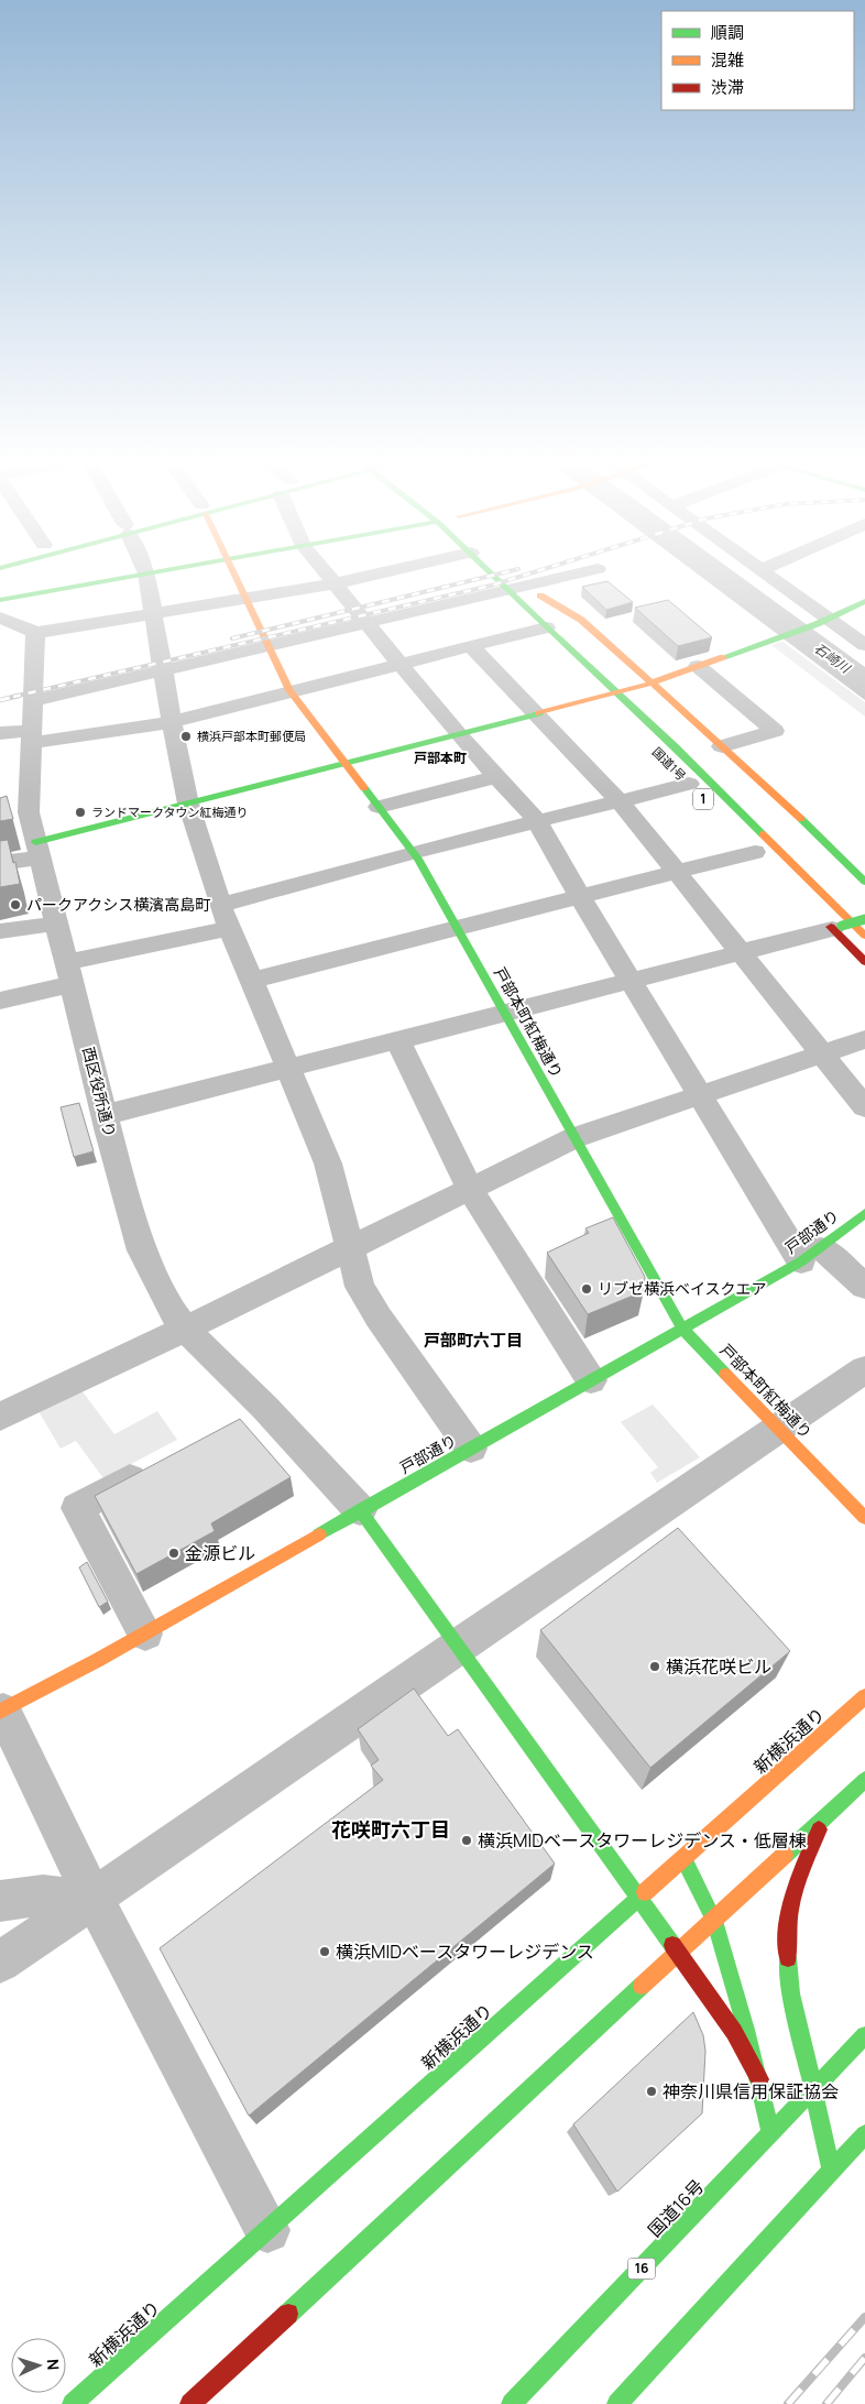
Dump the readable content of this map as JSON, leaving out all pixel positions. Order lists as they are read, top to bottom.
{
  "streets": {
    "main road": [
      "国道1号",
      "1",
      "戸部本町紅梅通り",
      "戸部通り",
      "新横浜通り",
      "国道16号",
      "16"
    ],
    "street": ["西区役所通り"]
  },
  "crossings": [
    ["戸部本町紅梅通り", "戸部通り"],
    ["西区役所通り", "戸部通り"]
  ],
  "districts": ["戸部本町", "戸部町六丁目", "花咲町六丁目"],
  "water": ["石崎川"],
  "places": [
    "横浜戸部本町郵便局",
    "ランドマークタウン紅梅通り",
    "パークアクシス横濱高島町",
    "リブゼ横浜ベイスクエア",
    "金源ビル",
    "横浜花咲ビル",
    "横浜MIDベースタワーレジデンス・低層棟",
    "横浜MIDベースタワーレジデンス",
    "神奈川県信用保証協会"
  ],
  "legend": ["順調", "混雑", "渋滞"],
  "north": "right"
}
